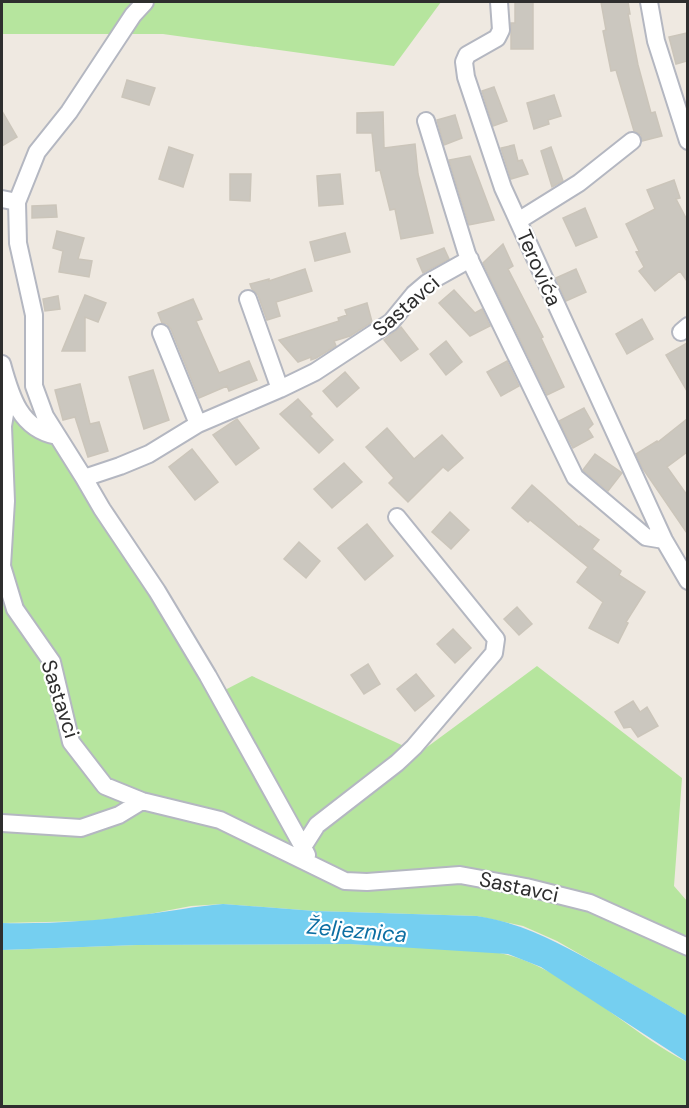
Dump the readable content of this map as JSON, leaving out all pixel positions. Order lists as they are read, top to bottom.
{
  "streets": {
    "street": ["Terovića", "Sastavci"]
  },
  "water": ["Željeznica"]
}
